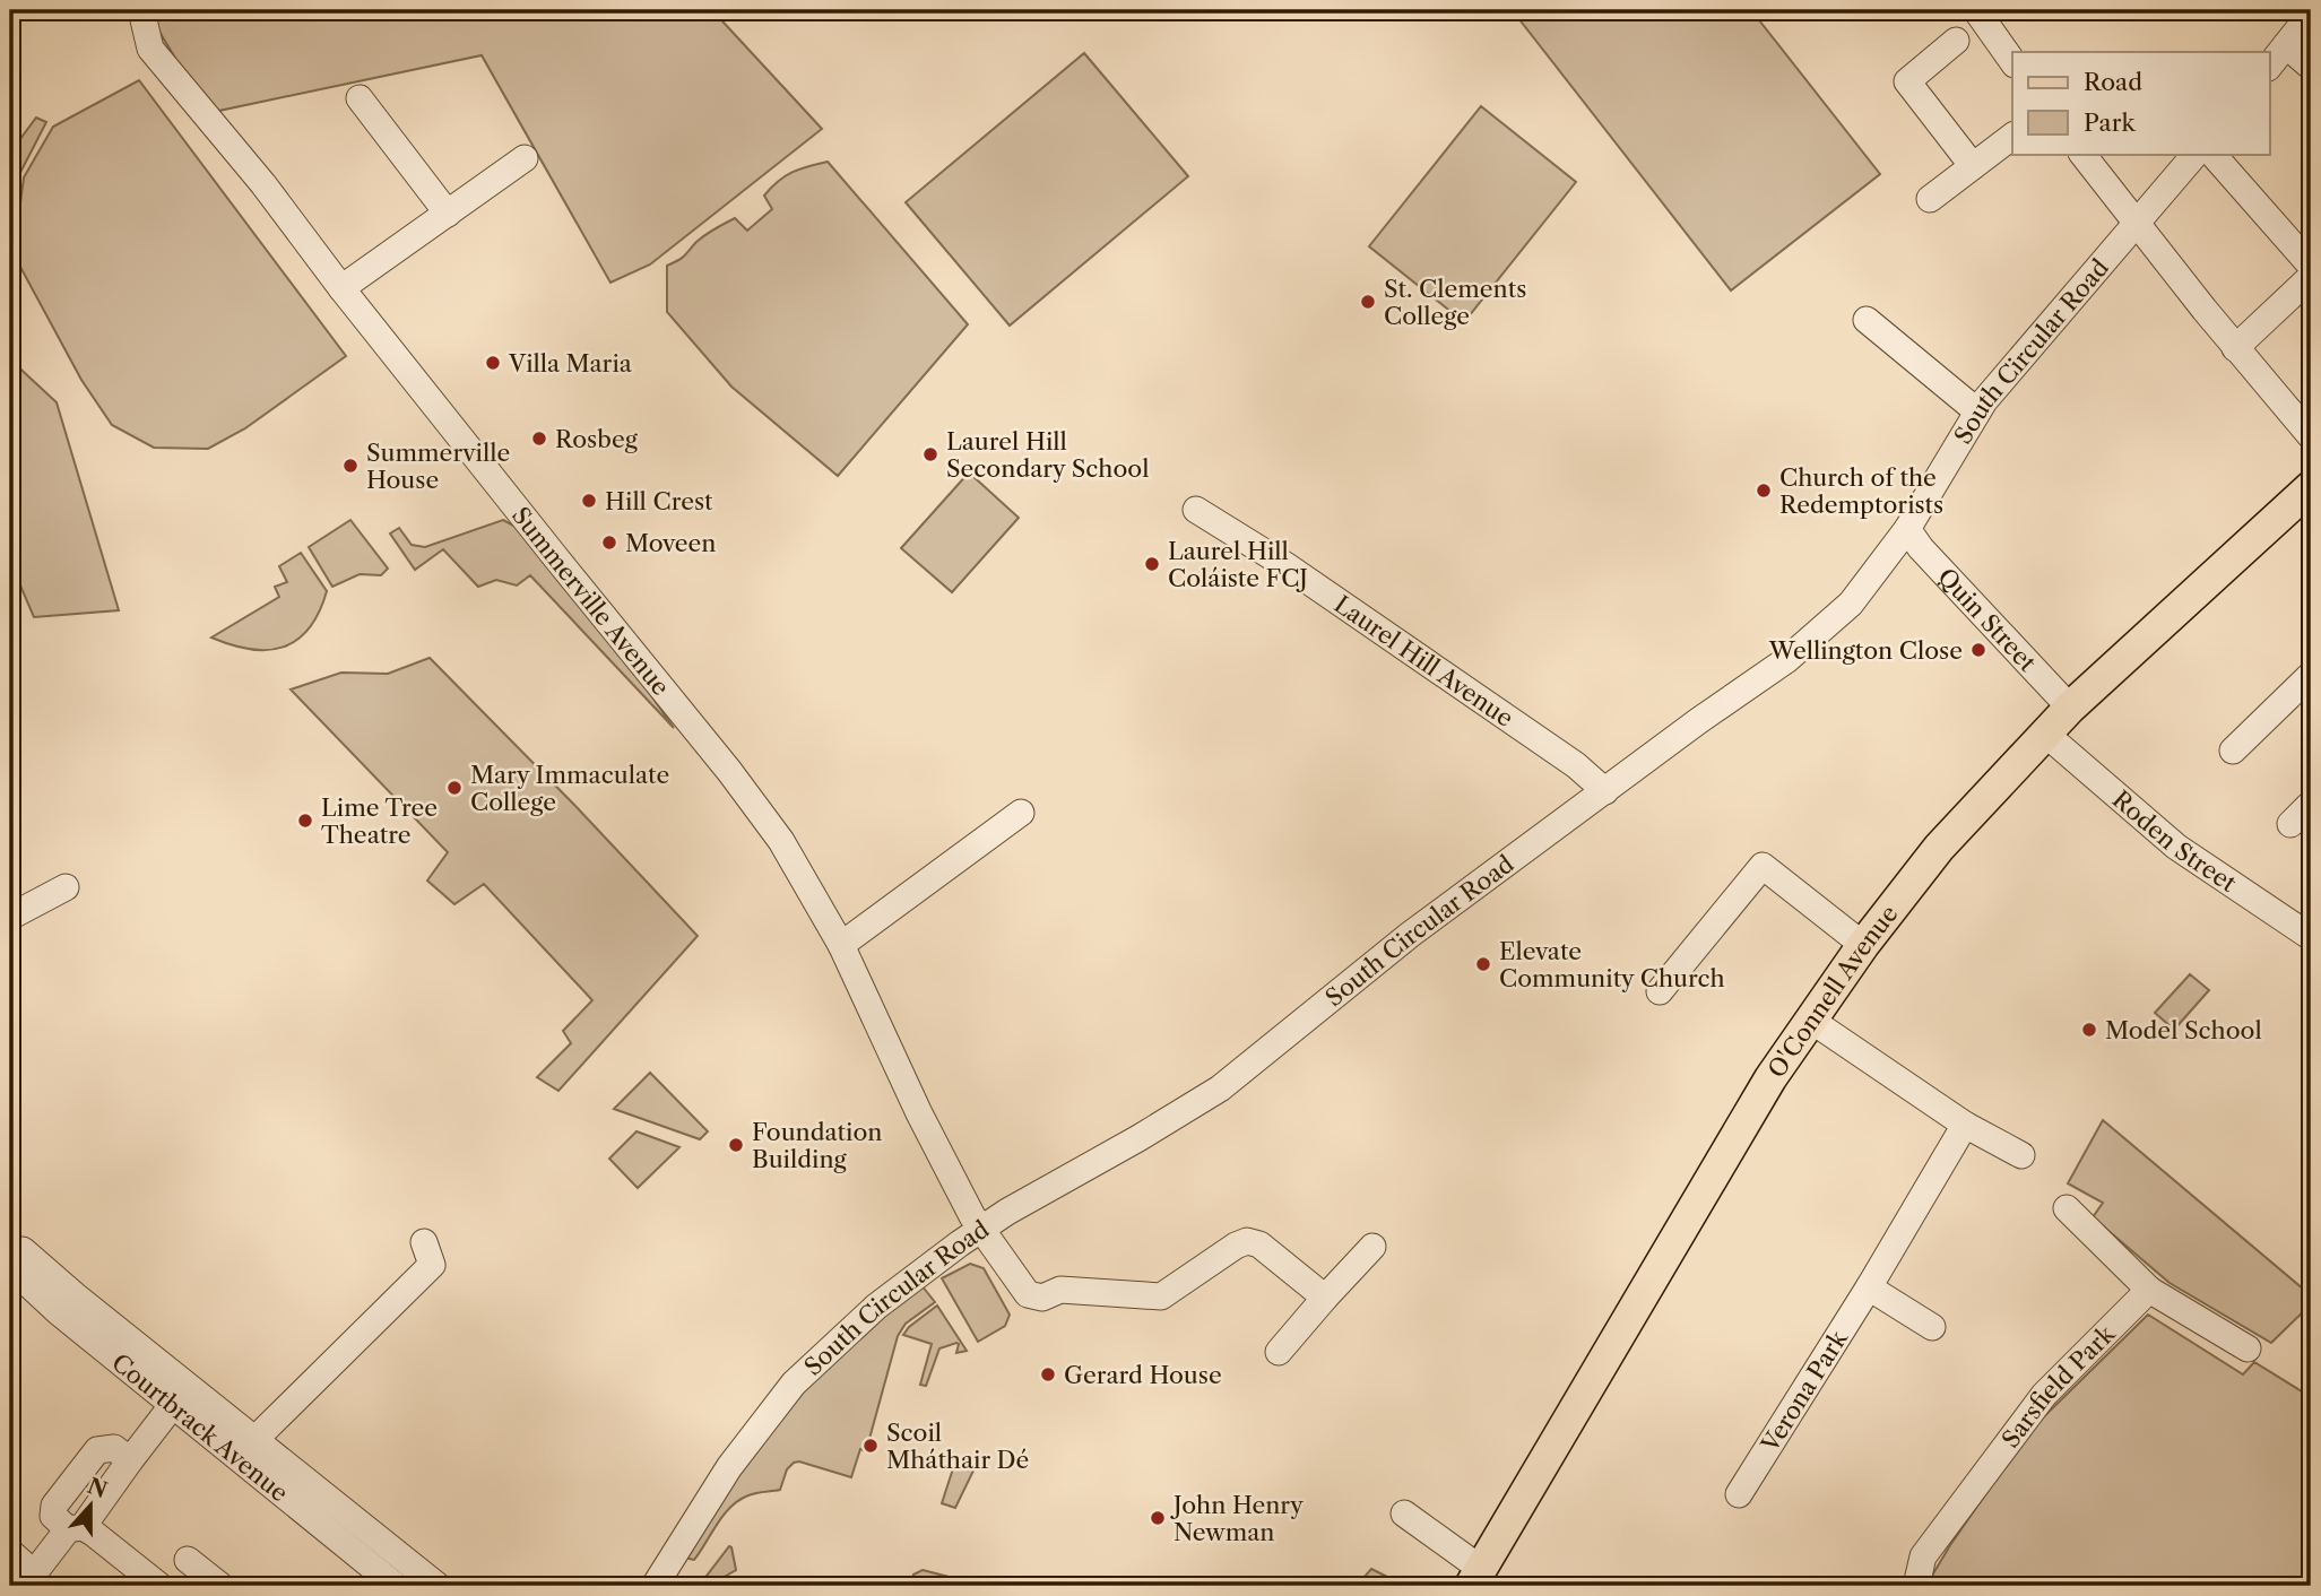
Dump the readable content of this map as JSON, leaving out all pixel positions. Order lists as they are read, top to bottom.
{
  "streets": {
    "main road": ["O'Connell Avenue"],
    "street": [
      "South Circular Road",
      "Summerville Avenue",
      "Quin Street",
      "Laurel Hill Avenue",
      "Roden Street",
      "Sarsfield Park",
      "Verona Park",
      "Courtbrack Avenue"
    ]
  },
  "crossings": [
    ["South Circular Road", "Summerville Avenue"],
    ["South Circular Road", "Quin Street"],
    ["South Circular Road", "Laurel Hill Avenue"],
    ["Quin Street", "O'Connell Avenue"],
    ["Roden Street", "O'Connell Avenue"]
  ],
  "places": [
    "St. Clements College",
    "Villa Maria",
    "Rosbeg",
    "Laurel Hill Secondary School",
    "Summerville House",
    "Church of the Redemptorists",
    "Hill Crest",
    "Moveen",
    "Laurel Hill Coláiste FCJ",
    "Wellington Close",
    "Mary Immaculate College",
    "Lime Tree Theatre",
    "Elevate Community Church",
    "Model School",
    "Foundation Building",
    "Gerard House",
    "Scoil Mháthair Dé",
    "John Henry Newman"
  ],
  "legend": ["Road", "Park"],
  "north": "top"
}
